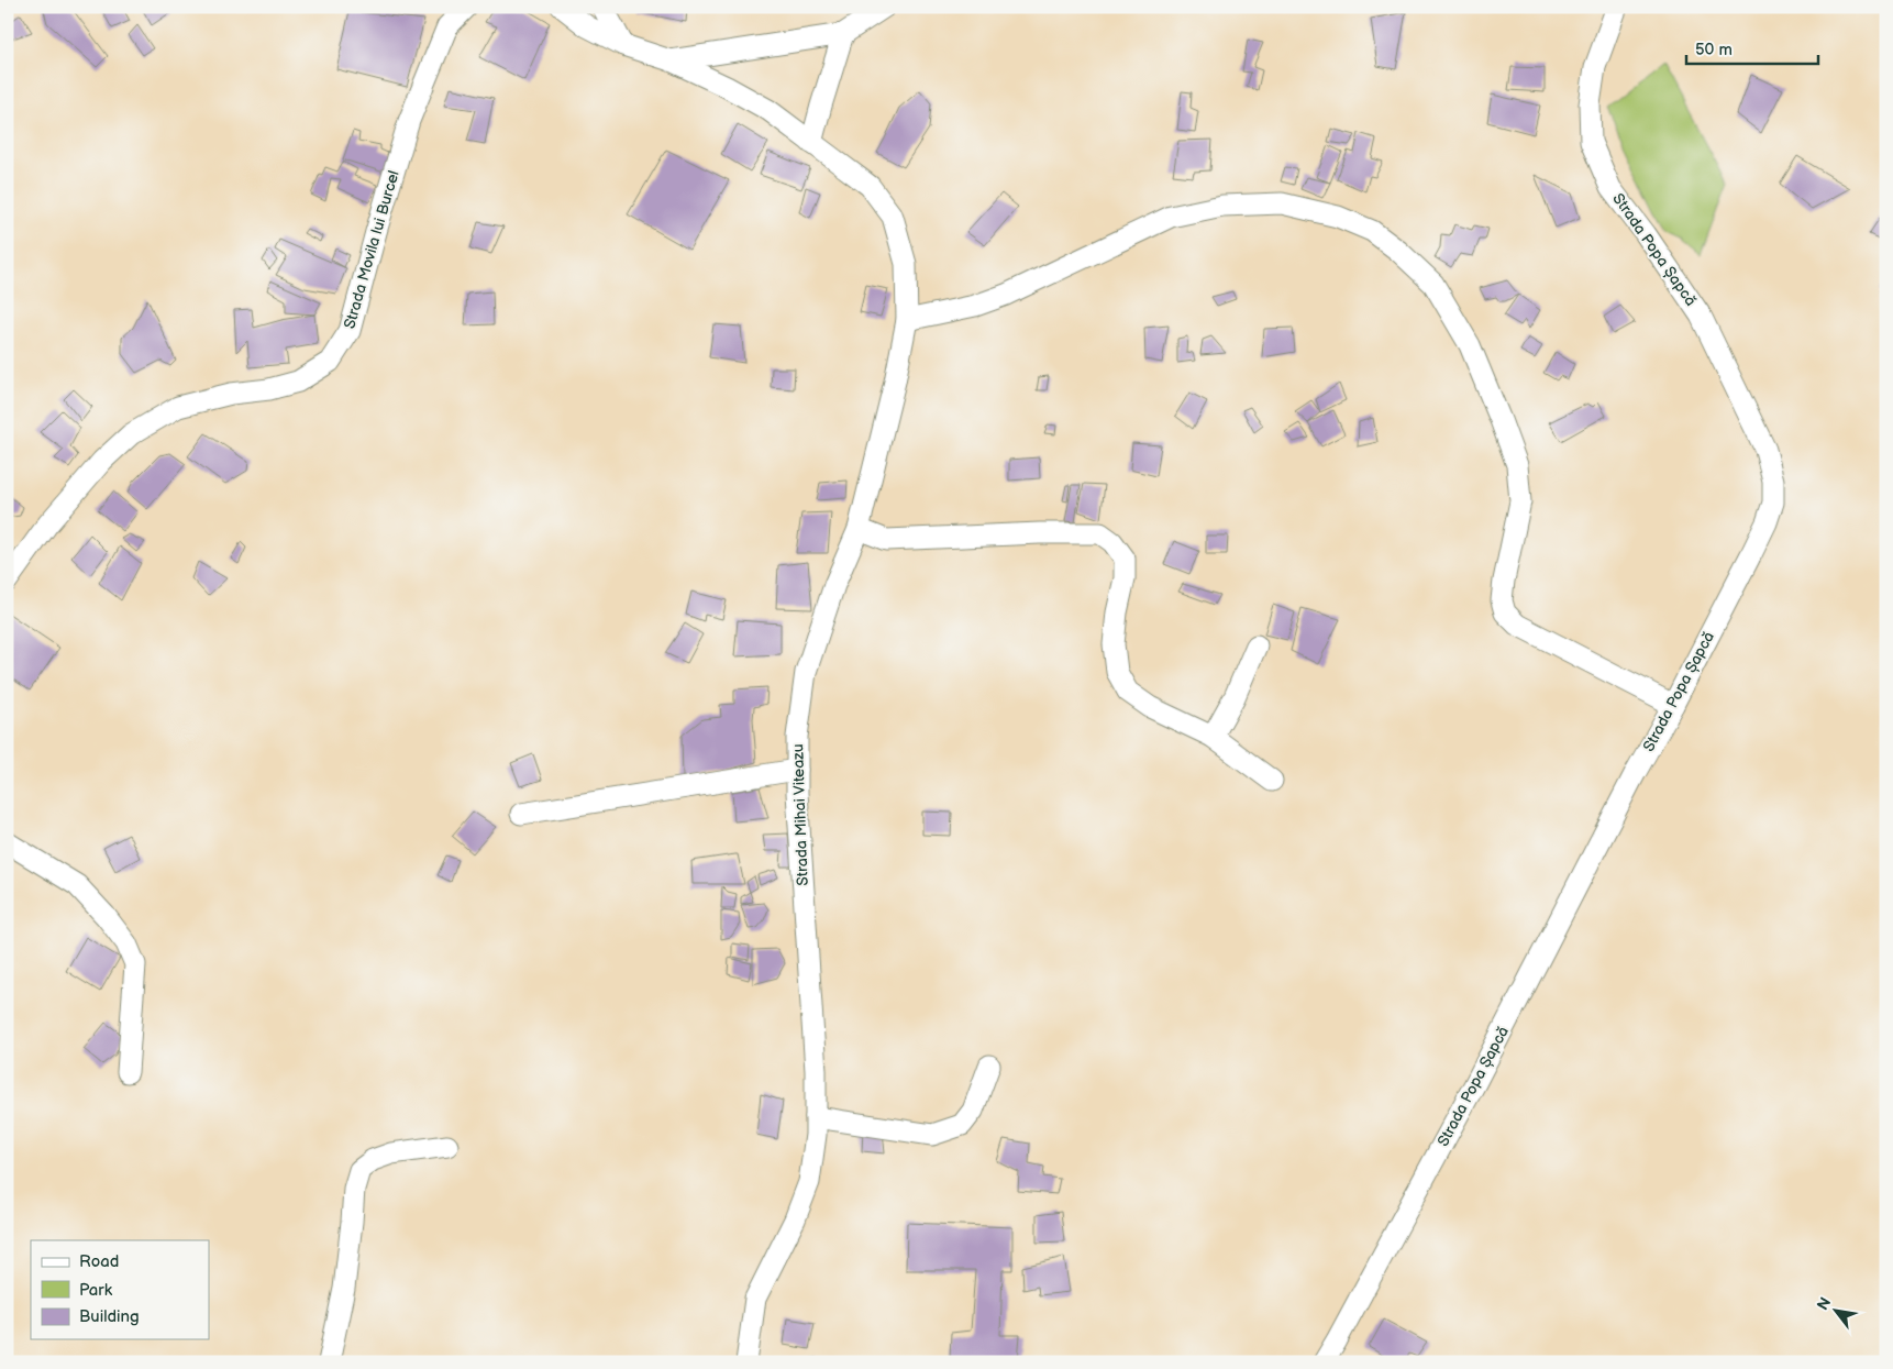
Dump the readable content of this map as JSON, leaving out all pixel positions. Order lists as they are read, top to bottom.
{
  "streets": {
    "street": ["Strada Movila lui Burcel", "Strada Popa Șapcă", "Strada Mihai Viteazu"]
  },
  "legend": ["Road", "Park", "Building"],
  "scale_bar": "50 m",
  "north": "top left"
}
